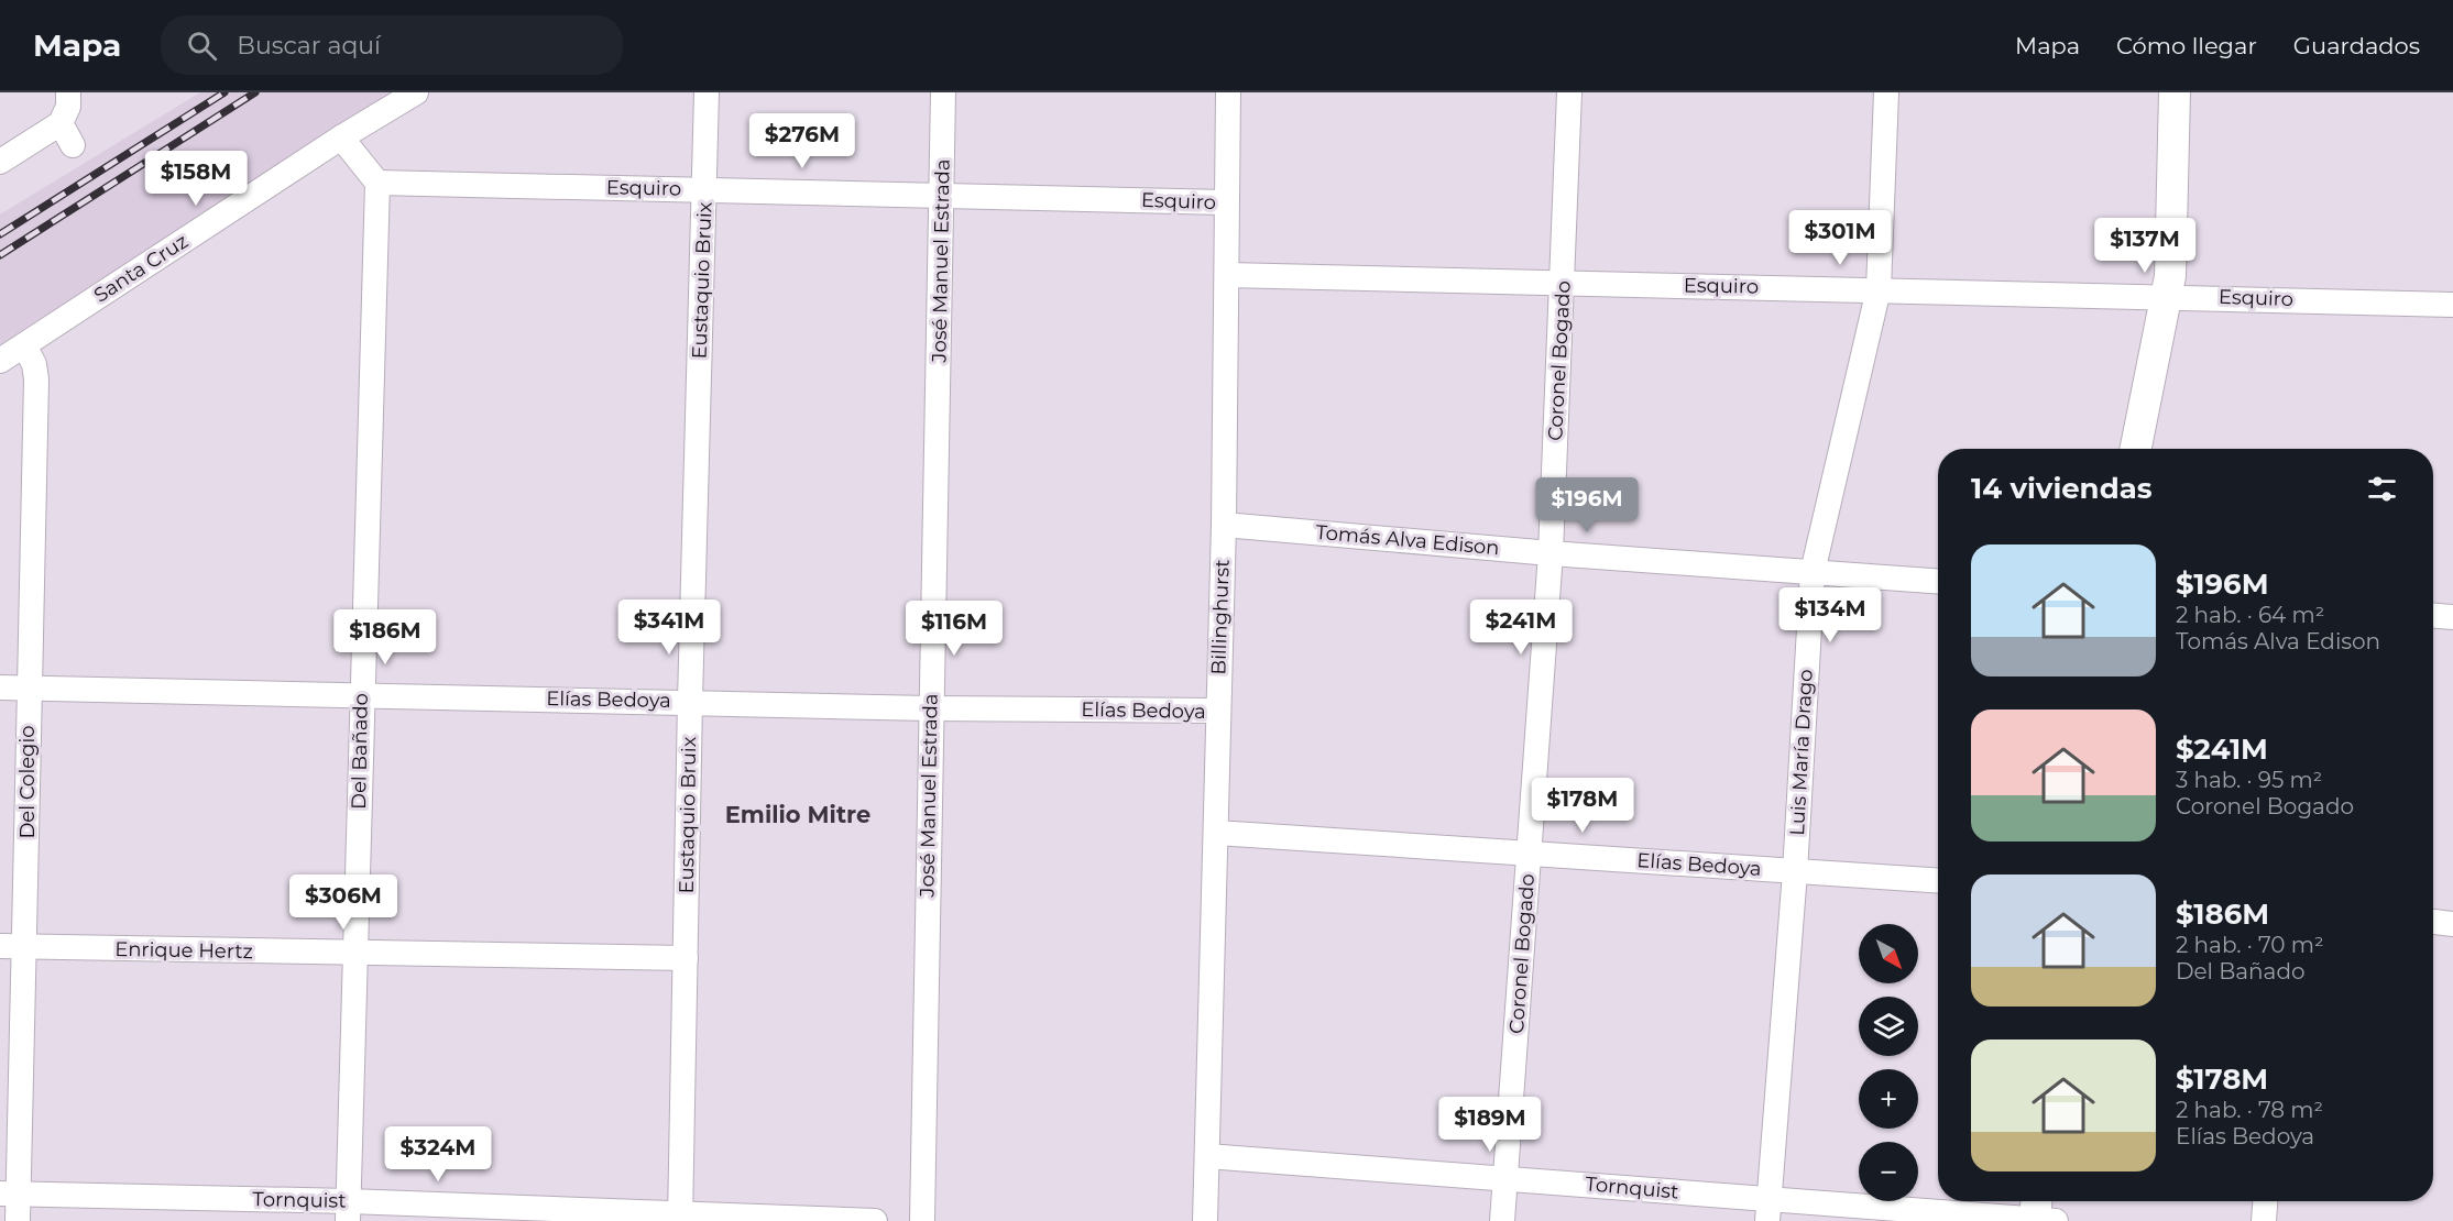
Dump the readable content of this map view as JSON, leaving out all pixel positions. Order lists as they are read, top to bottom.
{
  "streets": {
    "street": [
      "Esquiro",
      "José Manuel Estrada",
      "Santa Cruz",
      "Eustaquio Bruix",
      "Coronel Bogado",
      "Tomás Alva Edison",
      "Billinghurst",
      "Elías Bedoya",
      "Del Bañado",
      "Luis María Drago",
      "Del Colegio",
      "Enrique Hertz",
      "Tornquist"
    ]
  },
  "crossings": [
    ["Esquiro", "José Manuel Estrada"],
    ["Esquiro", "Eustaquio Bruix"],
    ["Esquiro", "Coronel Bogado"],
    ["Esquiro", "Billinghurst"],
    ["Esquiro", "Del Bañado"],
    ["Esquiro", "Luis María Drago"],
    ["José Manuel Estrada", "Elías Bedoya"],
    ["Santa Cruz", "Del Colegio"],
    ["Eustaquio Bruix", "Elías Bedoya"],
    ["Eustaquio Bruix", "Enrique Hertz"],
    ["Eustaquio Bruix", "Tornquist"],
    ["Coronel Bogado", "Tomás Alva Edison"],
    ["Coronel Bogado", "Elías Bedoya"],
    ["Coronel Bogado", "Tornquist"],
    ["Tomás Alva Edison", "Billinghurst"],
    ["Tomás Alva Edison", "Luis María Drago"],
    ["Billinghurst", "Elías Bedoya"],
    ["Billinghurst", "Tornquist"],
    ["Elías Bedoya", "Del Bañado"],
    ["Elías Bedoya", "Luis María Drago"],
    ["Elías Bedoya", "Del Colegio"],
    ["Del Bañado", "Enrique Hertz"],
    ["Del Bañado", "Tornquist"],
    ["Luis María Drago", "Tornquist"],
    ["Del Colegio", "Enrique Hertz"],
    ["Del Colegio", "Tornquist"]
  ],
  "districts": ["Emilio Mitre"],
  "north": "bottom right",
  "page": {
    "header": "Mapa",
    "search": "Buscar aquí",
    "nav": ["Mapa", "Cómo llegar", "Guardados"],
    "price": [
      "$276M",
      "$158M",
      "$301M",
      "$137M",
      "$196M",
      "$134M",
      "$341M",
      "$241M",
      "$116M",
      "$186M",
      "$178M",
      "$306M",
      "$189M",
      "$324M"
    ],
    "heading": "14 viviendas",
    "list": [
      {
        "name": "$196M",
        "note": "2 hab. · 64 m² · Tomás Alva Edison"
      },
      {
        "name": "$241M",
        "note": "3 hab. · 95 m² · Coronel Bogado"
      },
      {
        "name": "$186M",
        "note": "2 hab. · 70 m² · Del Bañado"
      },
      {
        "name": "$178M",
        "note": "2 hab. · 78 m² · Elías Bedoya"
      }
    ],
    "map_buttons": ["+", "−"]
  }
}
